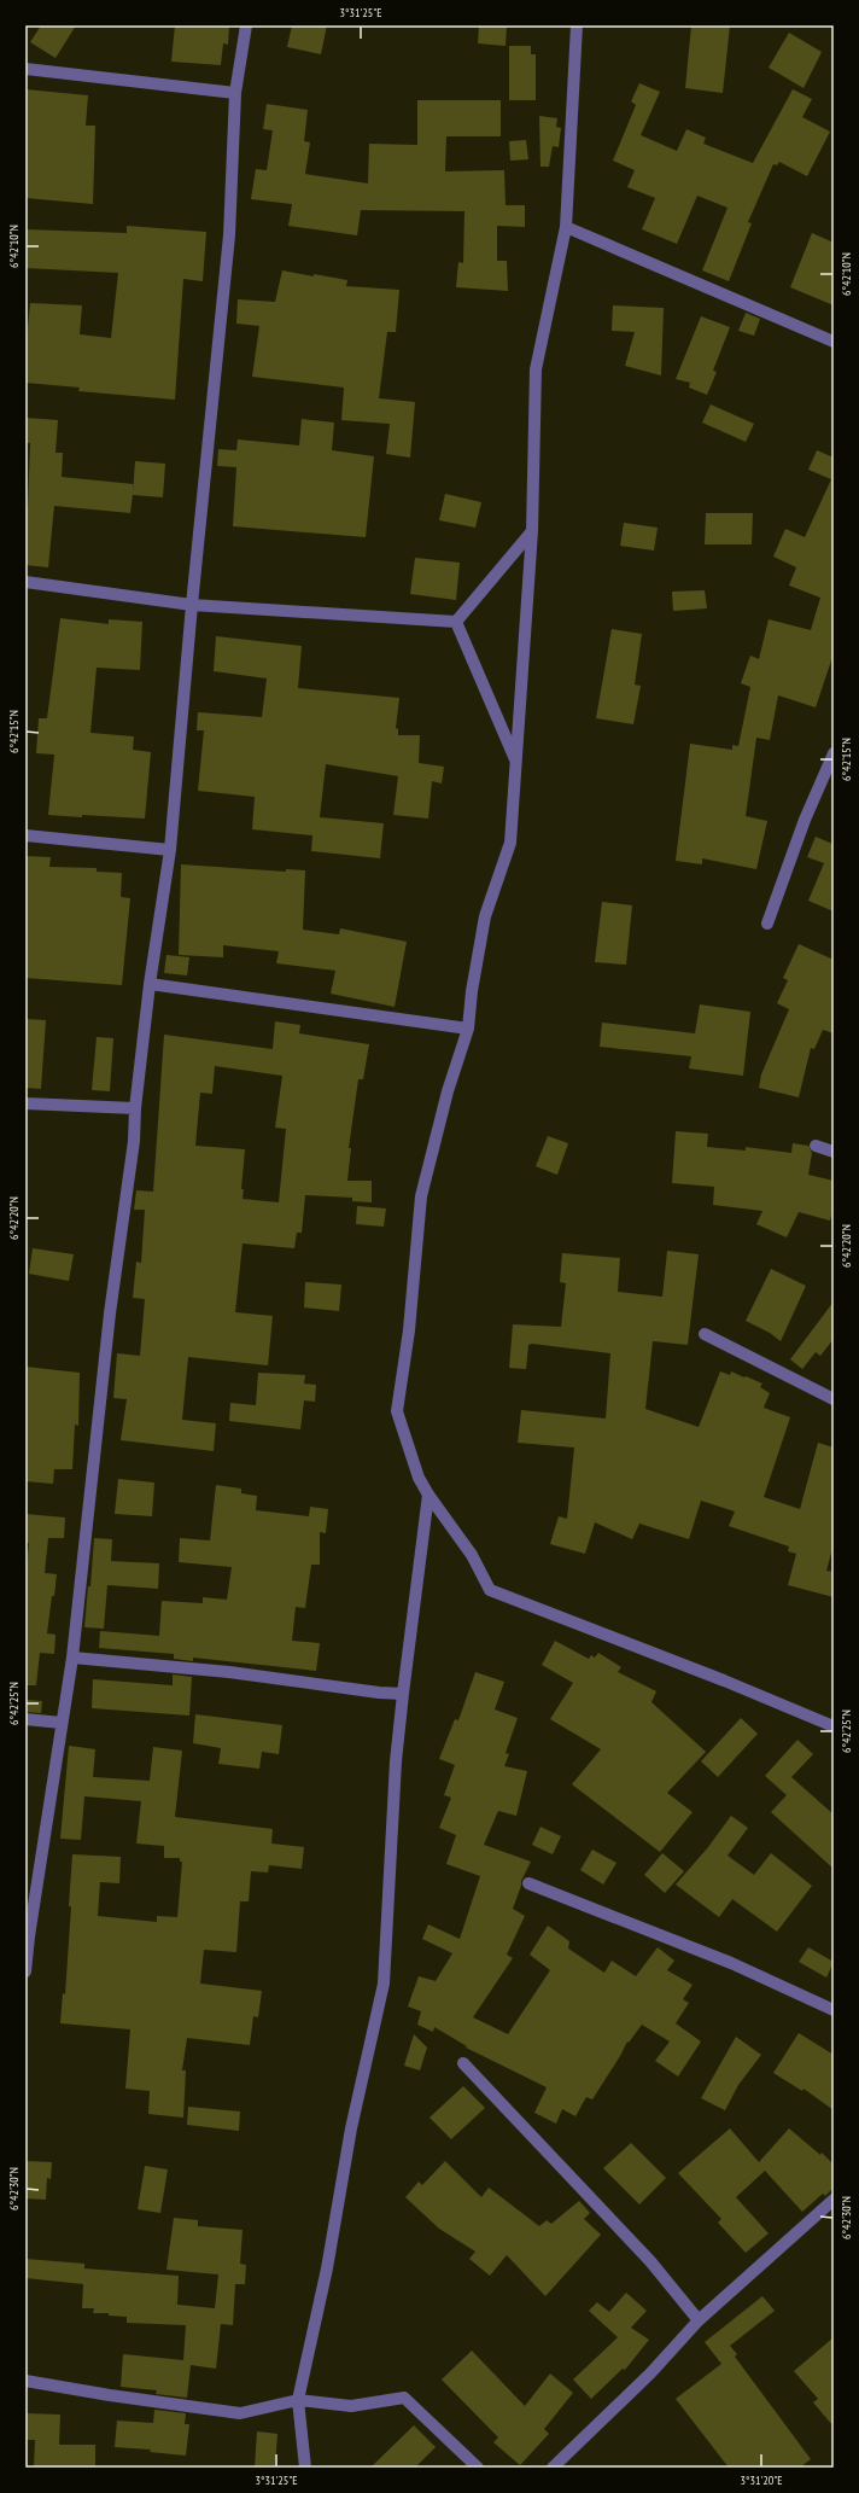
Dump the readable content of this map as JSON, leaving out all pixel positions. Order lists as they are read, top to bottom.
{
  "coordinates": [
    "3°31'25\"E",
    "6°42'10\"N",
    "6°42'15\"N",
    "6°42'20\"N",
    "6°42'25\"N",
    "6°42'30\"N",
    "3°31'20\"E"
  ]
}
